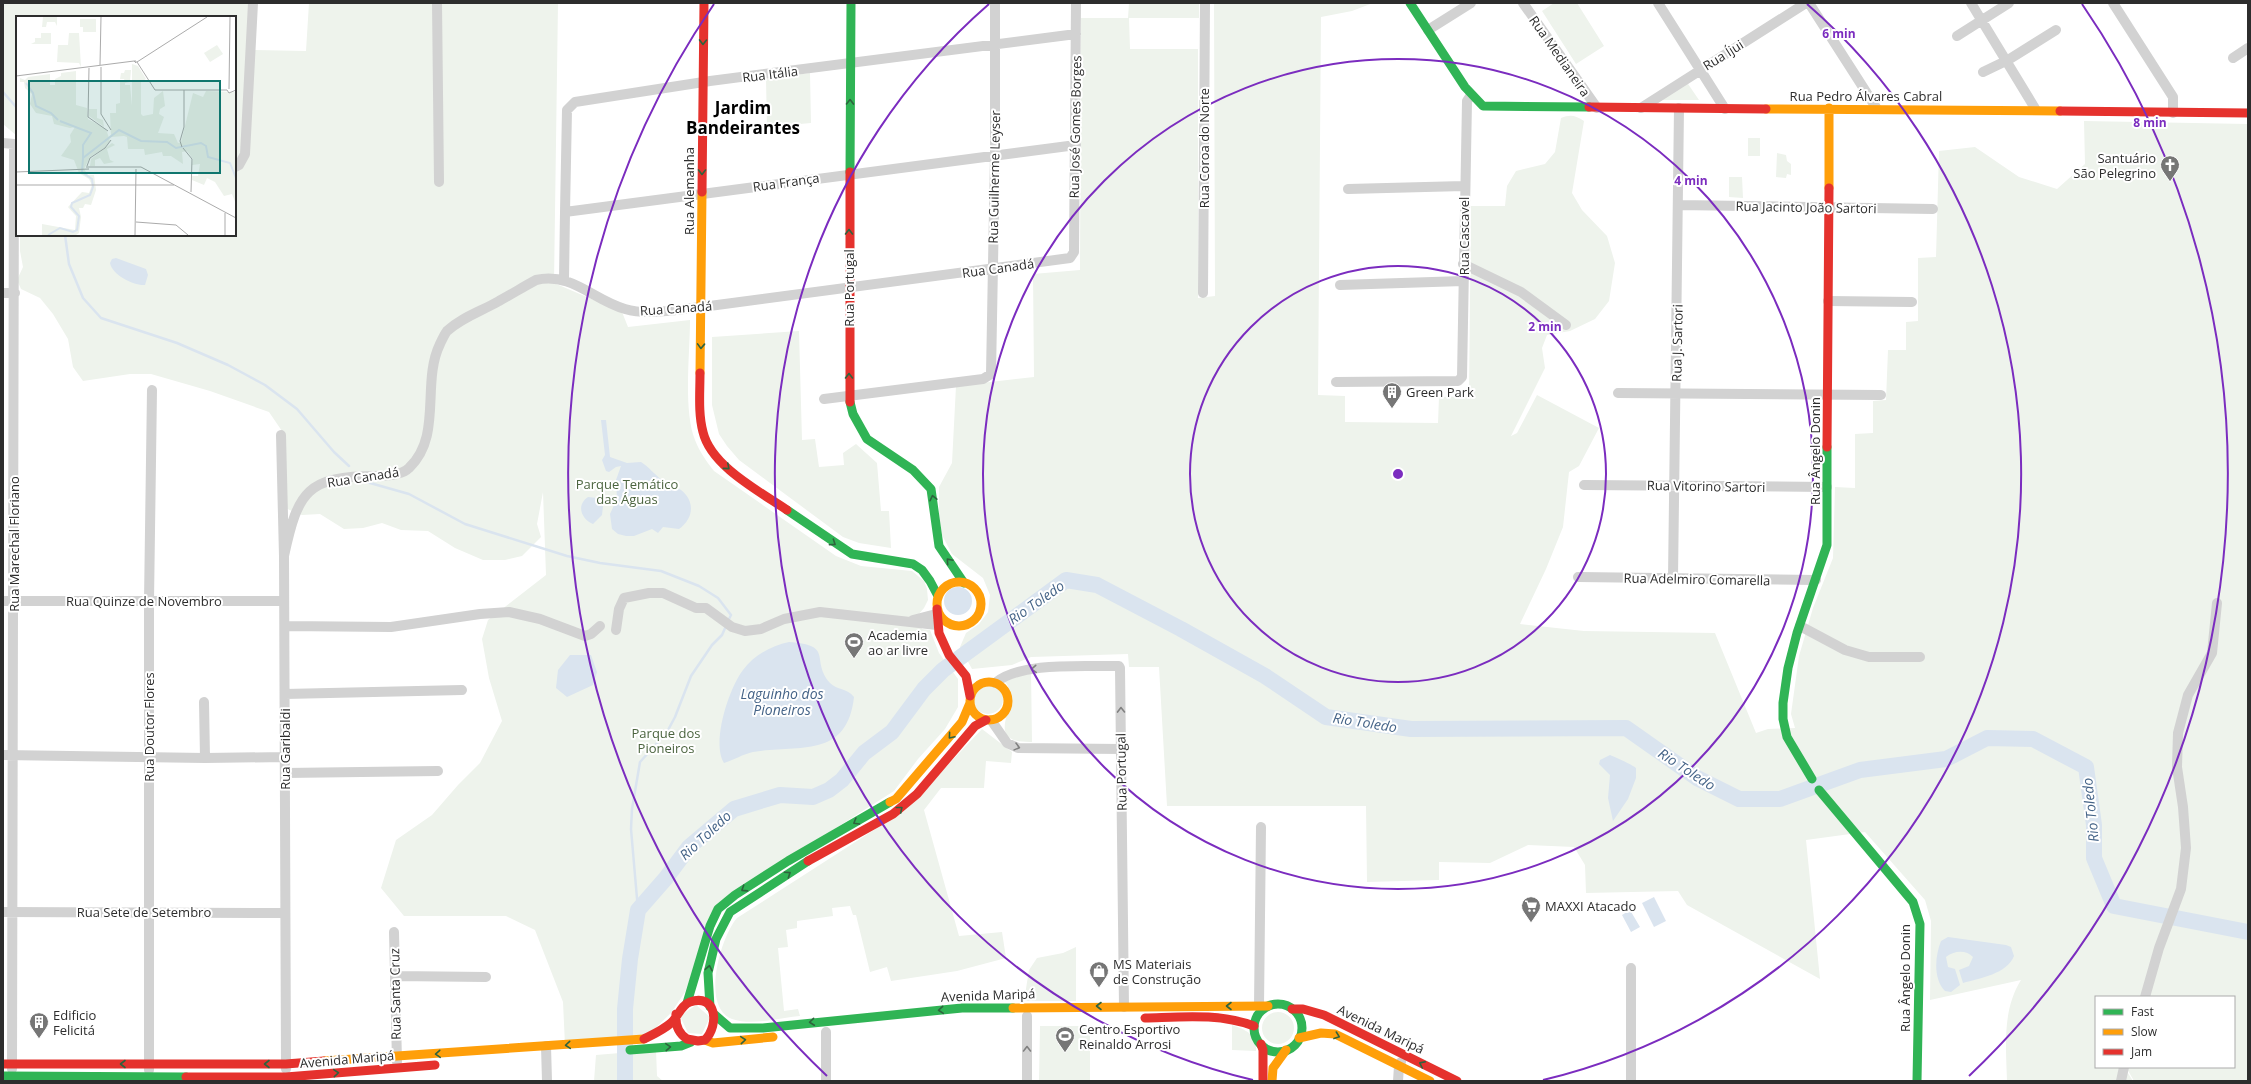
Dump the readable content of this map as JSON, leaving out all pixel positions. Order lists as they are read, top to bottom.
{
  "streets": {
    "street": [
      "Rua Íjui",
      "Rua Medianeira",
      "Rua Itália",
      "Rua Pedro Álvares Cabral",
      "Rua José Gomes Borges",
      "Rua Coroa do Norte",
      "Rua Guilherme Leyser",
      "Rua França",
      "Rua Alemanha",
      "Rua Jacinto João Sartori",
      "Rua Cascavel",
      "Rua Canadá",
      "Rua Portugal",
      "Rua J. Sartori",
      "Rua Ângelo Donin",
      "Rua Vitorino Sartori",
      "Rua Marechal Floriano",
      "Rua Adelmiro Comarella",
      "Rua Quinze de Novembro",
      "Rua Doutor Flores",
      "Rua Garibaldi",
      "Rua Sete de Setembro",
      "Rua Santa Cruz",
      "Avenida Maripá"
    ]
  },
  "crossings": [
    ["Rua Íjui", "Rua Pedro Álvares Cabral"],
    ["Rua Medianeira", "Rua Pedro Álvares Cabral"],
    ["Rua Itália", "Rua José Gomes Borges"],
    ["Rua Itália", "Rua Guilherme Leyser"],
    ["Rua Itália", "Rua França"],
    ["Rua Itália", "Rua Alemanha"],
    ["Rua Itália", "Rua Portugal"],
    ["Rua Pedro Álvares Cabral", "Rua Cascavel"],
    ["Rua Pedro Álvares Cabral", "Rua J. Sartori"],
    ["Rua Pedro Álvares Cabral", "Rua Ângelo Donin"],
    ["Rua José Gomes Borges", "Rua França"],
    ["Rua José Gomes Borges", "Rua Canadá"],
    ["Rua Guilherme Leyser", "Rua França"],
    ["Rua Guilherme Leyser", "Rua Canadá"],
    ["Rua Guilherme Leyser", "Rua Portugal"],
    ["Rua França", "Rua Alemanha"],
    ["Rua França", "Rua Portugal"],
    ["Rua Alemanha", "Rua Canadá"],
    ["Rua Alemanha", "Rua Portugal"],
    ["Rua Jacinto João Sartori", "Rua J. Sartori"],
    ["Rua Jacinto João Sartori", "Rua Ângelo Donin"],
    ["Rua Canadá", "Rua Portugal"],
    ["Rua Canadá", "Rua Garibaldi"],
    ["Rua Portugal", "Avenida Maripá"],
    ["Rua J. Sartori", "Rua Vitorino Sartori"],
    ["Rua J. Sartori", "Rua Adelmiro Comarella"],
    ["Rua Ângelo Donin", "Rua Vitorino Sartori"],
    ["Rua Ângelo Donin", "Rua Adelmiro Comarella"],
    ["Rua Marechal Floriano", "Rua Quinze de Novembro"],
    ["Rua Marechal Floriano", "Rua Sete de Setembro"],
    ["Rua Marechal Floriano", "Avenida Maripá"],
    ["Rua Quinze de Novembro", "Rua Doutor Flores"],
    ["Rua Quinze de Novembro", "Rua Garibaldi"],
    ["Rua Doutor Flores", "Rua Sete de Setembro"],
    ["Rua Doutor Flores", "Avenida Maripá"],
    ["Rua Garibaldi", "Rua Sete de Setembro"],
    ["Rua Garibaldi", "Avenida Maripá"],
    ["Rua Santa Cruz", "Avenida Maripá"]
  ],
  "one_way": ["Rua Alemanha", "Rua Portugal"],
  "districts": ["Jardim Bandeirantes"],
  "water": ["Rio Toledo", "Laguinho dos Pioneiros"],
  "parks": ["Parque Temático das Águas", "Parque dos Pioneiros"],
  "places": {
    "church": ["Santuário São Pelegrino"],
    "building": ["Green Park", "Edificio Felicitá"],
    "sports": ["Academia ao ar livre", "Centro Esportivo Reinaldo Arrosi"],
    "supermarket": ["MAXXI Atacado"],
    "shop": ["MS Materiais de Construção"]
  },
  "legend": ["Fast", "Slow", "Jam"],
  "rings": [
    "6 min",
    "8 min",
    "4 min",
    "2 min"
  ]
}
